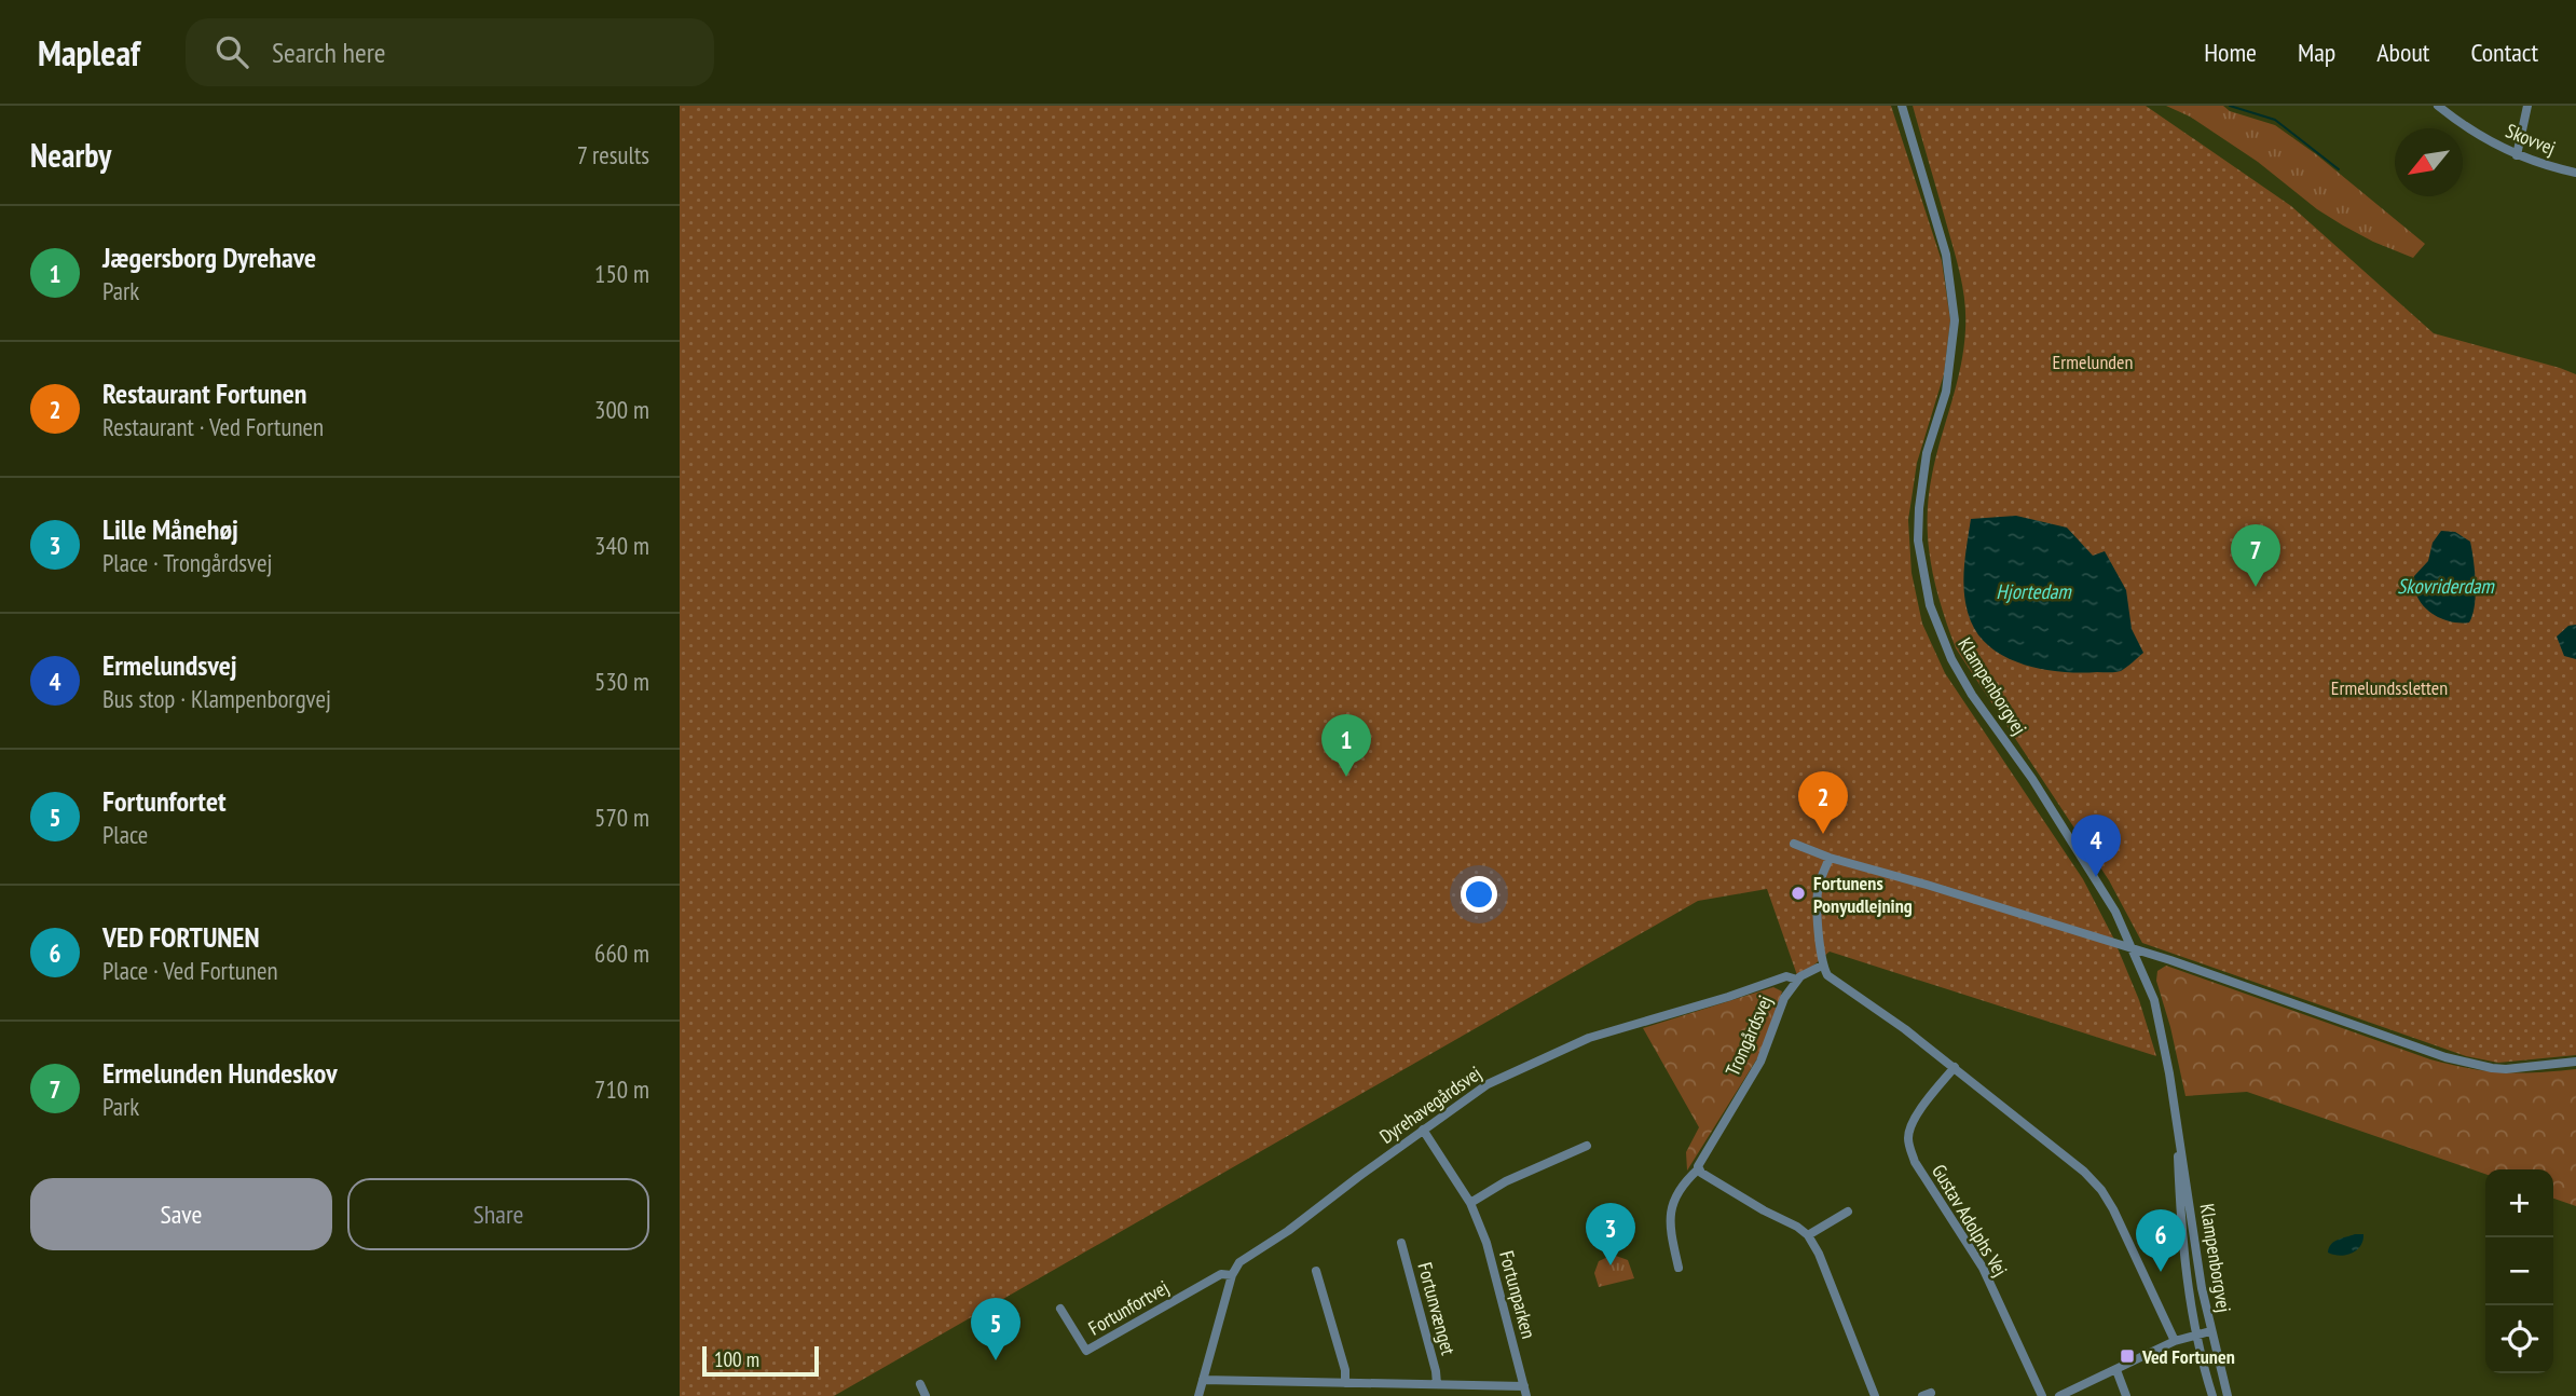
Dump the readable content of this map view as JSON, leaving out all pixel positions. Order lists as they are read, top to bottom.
{
  "streets": {
    "street": [
      "Skovvej",
      "Klampenborgvej",
      "Trongårdsvej",
      "Dyrehavegårdsvej",
      "Gustav Adolphs Vej",
      "Fortunparken",
      "Fortunfortvej",
      "Fortunvænget"
    ]
  },
  "crossings": [
    ["Trongårdsvej", "Dyrehavegårdsvej"],
    ["Dyrehavegårdsvej", "Fortunparken"],
    ["Dyrehavegårdsvej", "Fortunfortvej"],
    ["Fortunparken", "Fortunvænget"]
  ],
  "water": ["Skovriderdam", "Hjortedam"],
  "parks": ["Ermelunden", "Ermelundssletten"],
  "places": {
    "other": ["Fortunens Ponyudlejning"],
    "transit": ["Ved Fortunen"]
  },
  "scale_bar": "100 m",
  "north": "bottom left",
  "page": {
    "header": "Mapleaf",
    "search": "Search here",
    "nav": [
      "Home",
      "Map",
      "About",
      "Contact"
    ],
    "heading": ["Nearby", "7 results"],
    "list": [
      {
        "mark": "1",
        "name": "Jægersborg Dyrehave",
        "note": "Park",
        "value": "150 m"
      },
      {
        "mark": "2",
        "name": "Restaurant Fortunen",
        "note": "Restaurant · Ved Fortunen",
        "value": "300 m"
      },
      {
        "mark": "3",
        "name": "Lille Månehøj",
        "note": "Place · Trongårdsvej",
        "value": "340 m"
      },
      {
        "mark": "4",
        "name": "Ermelundsvej",
        "note": "Bus stop · Klampenborgvej",
        "value": "530 m"
      },
      {
        "mark": "5",
        "name": "Fortunfortet",
        "note": "Place",
        "value": "570 m"
      },
      {
        "mark": "6",
        "name": "VED FORTUNEN",
        "note": "Place · Ved Fortunen",
        "value": "660 m"
      },
      {
        "mark": "7",
        "name": "Ermelunden Hundeskov",
        "note": "Park",
        "value": "710 m"
      }
    ],
    "pins": [
      "7",
      "1",
      "2",
      "4",
      "3",
      "6",
      "5"
    ],
    "buttons": ["Save", "Share"],
    "map_buttons": ["+", "−"],
    "scale": "100 m"
  }
}
